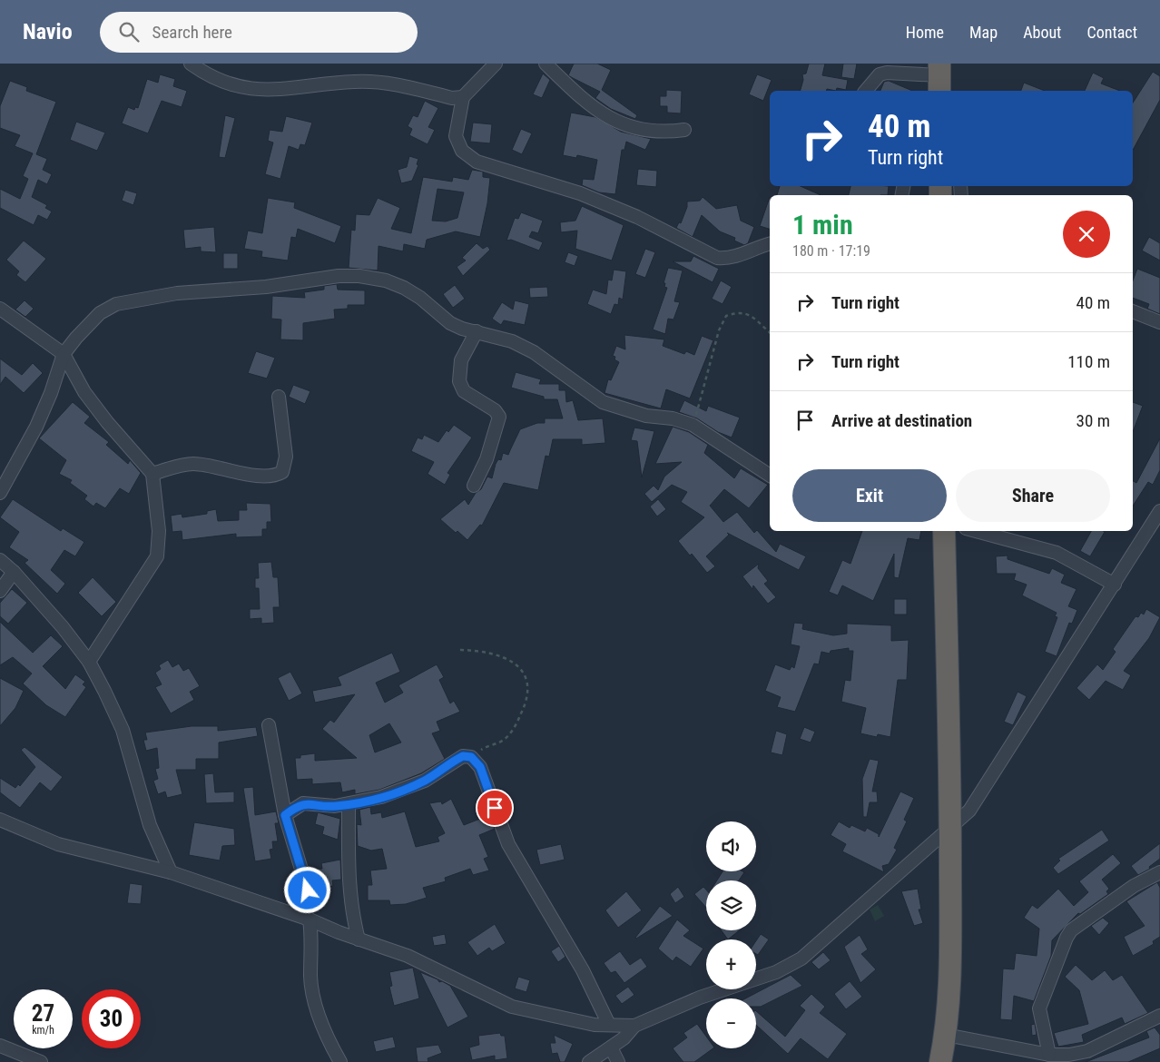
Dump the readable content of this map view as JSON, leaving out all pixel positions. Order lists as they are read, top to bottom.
{
  "page": {
    "header": "Navio",
    "search": "Search here",
    "nav": [
      "Home",
      "Map",
      "About",
      "Contact"
    ],
    "turn": ["40 m", "Turn right"],
    "heading": ["1 min", "180 m · 17:19"],
    "list": [
      {
        "name": "Turn right",
        "value": "40 m"
      },
      {
        "name": "Turn right",
        "value": "110 m"
      },
      {
        "name": "Arrive at destination",
        "value": "30 m"
      }
    ],
    "buttons": ["Exit", "Share"],
    "map_buttons": ["+", "−"],
    "speed": "27 km/h",
    "limit": "30"
  }
}
